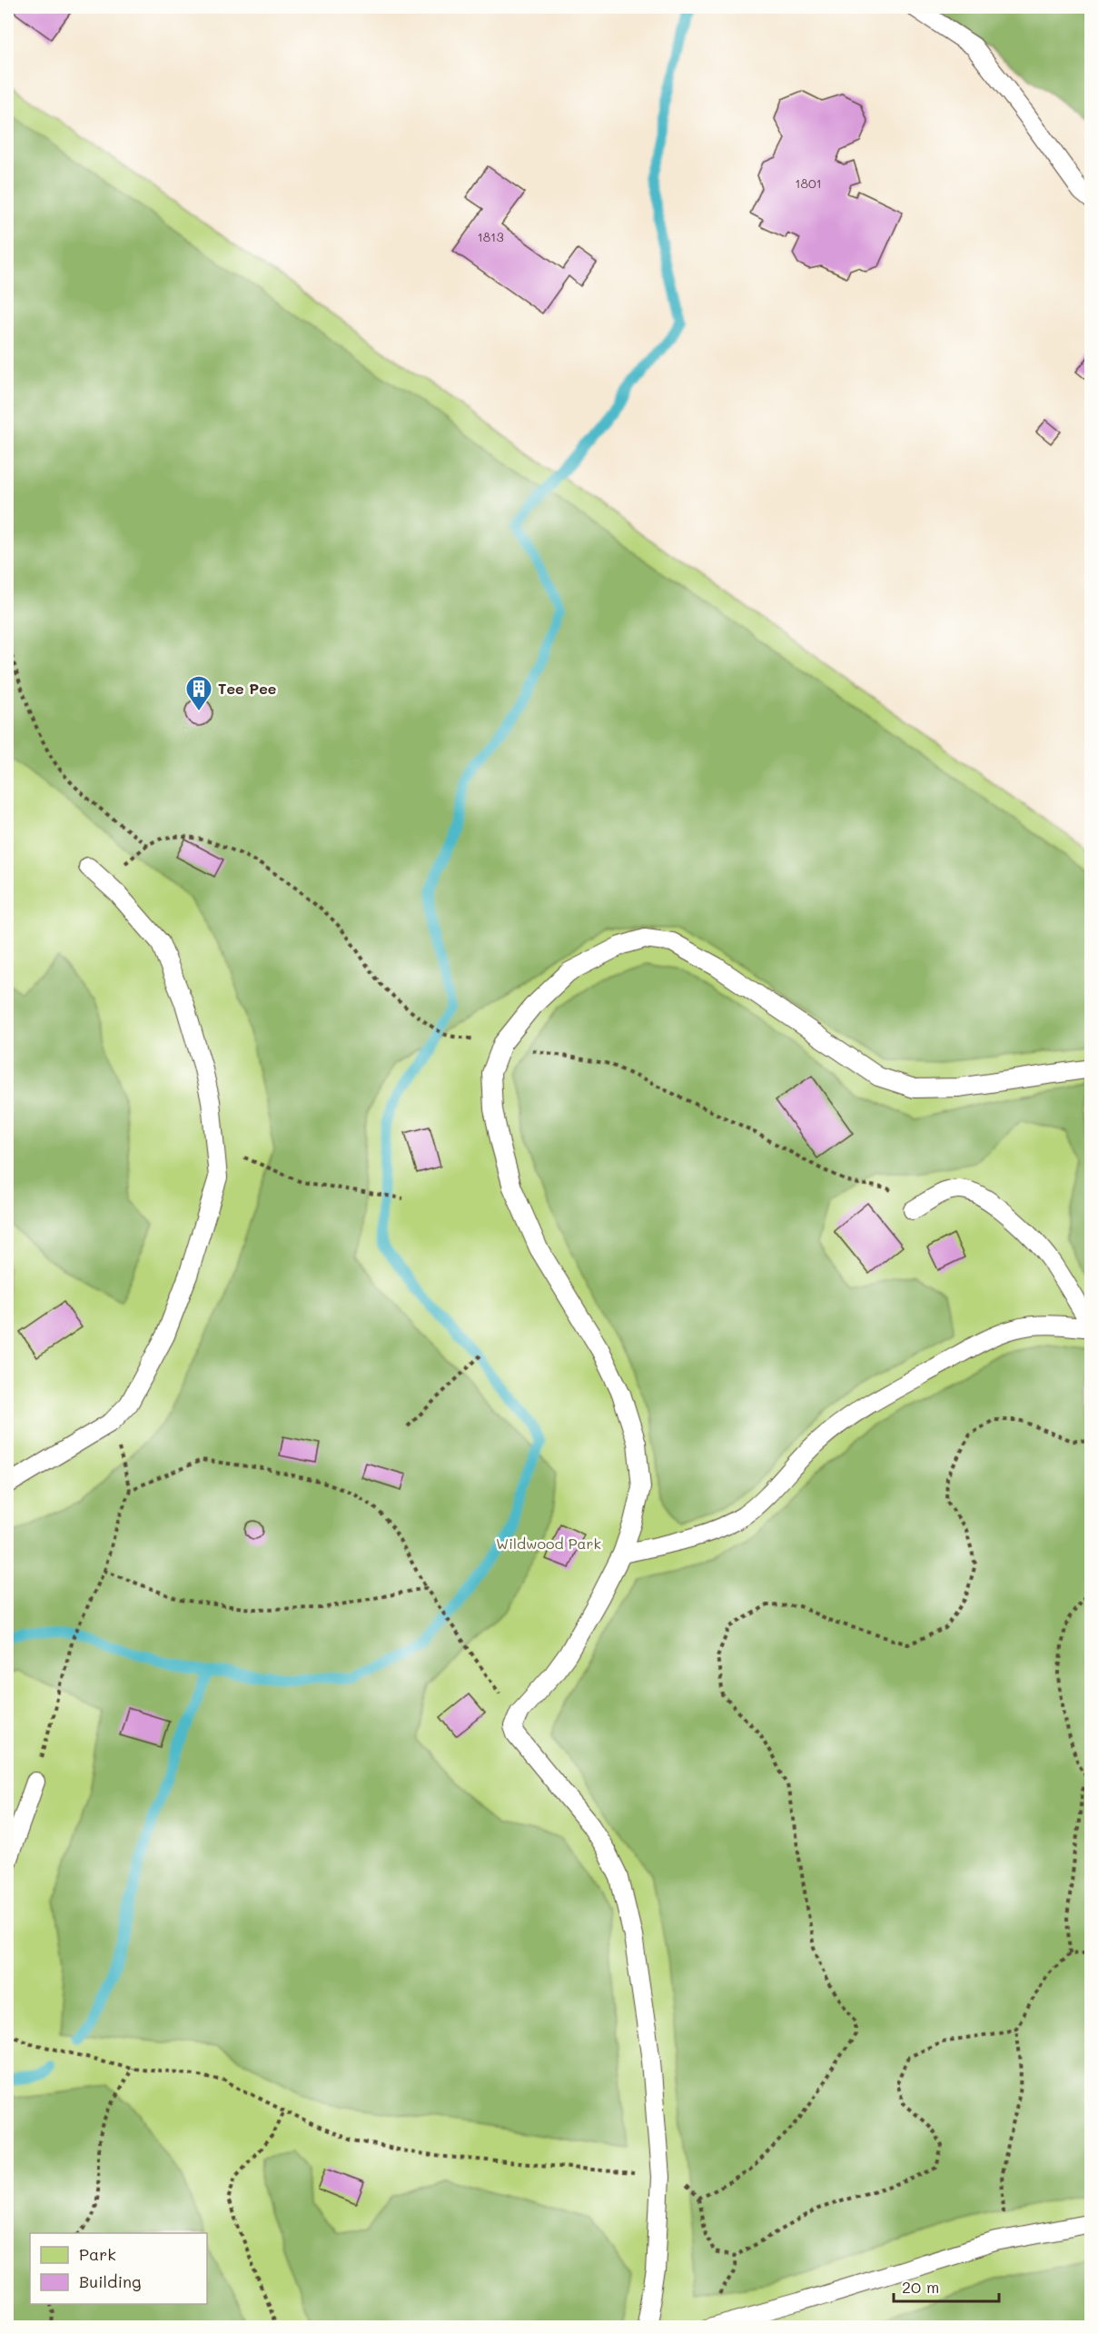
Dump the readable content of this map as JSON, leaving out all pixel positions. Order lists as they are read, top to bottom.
{
  "parks": ["Wildwood Park"],
  "places": {
    "building": ["Tee Pee"]
  },
  "house_numbers": ["1801", "1813"],
  "legend": ["Park", "Building"],
  "scale_bar": "20 m"
}
